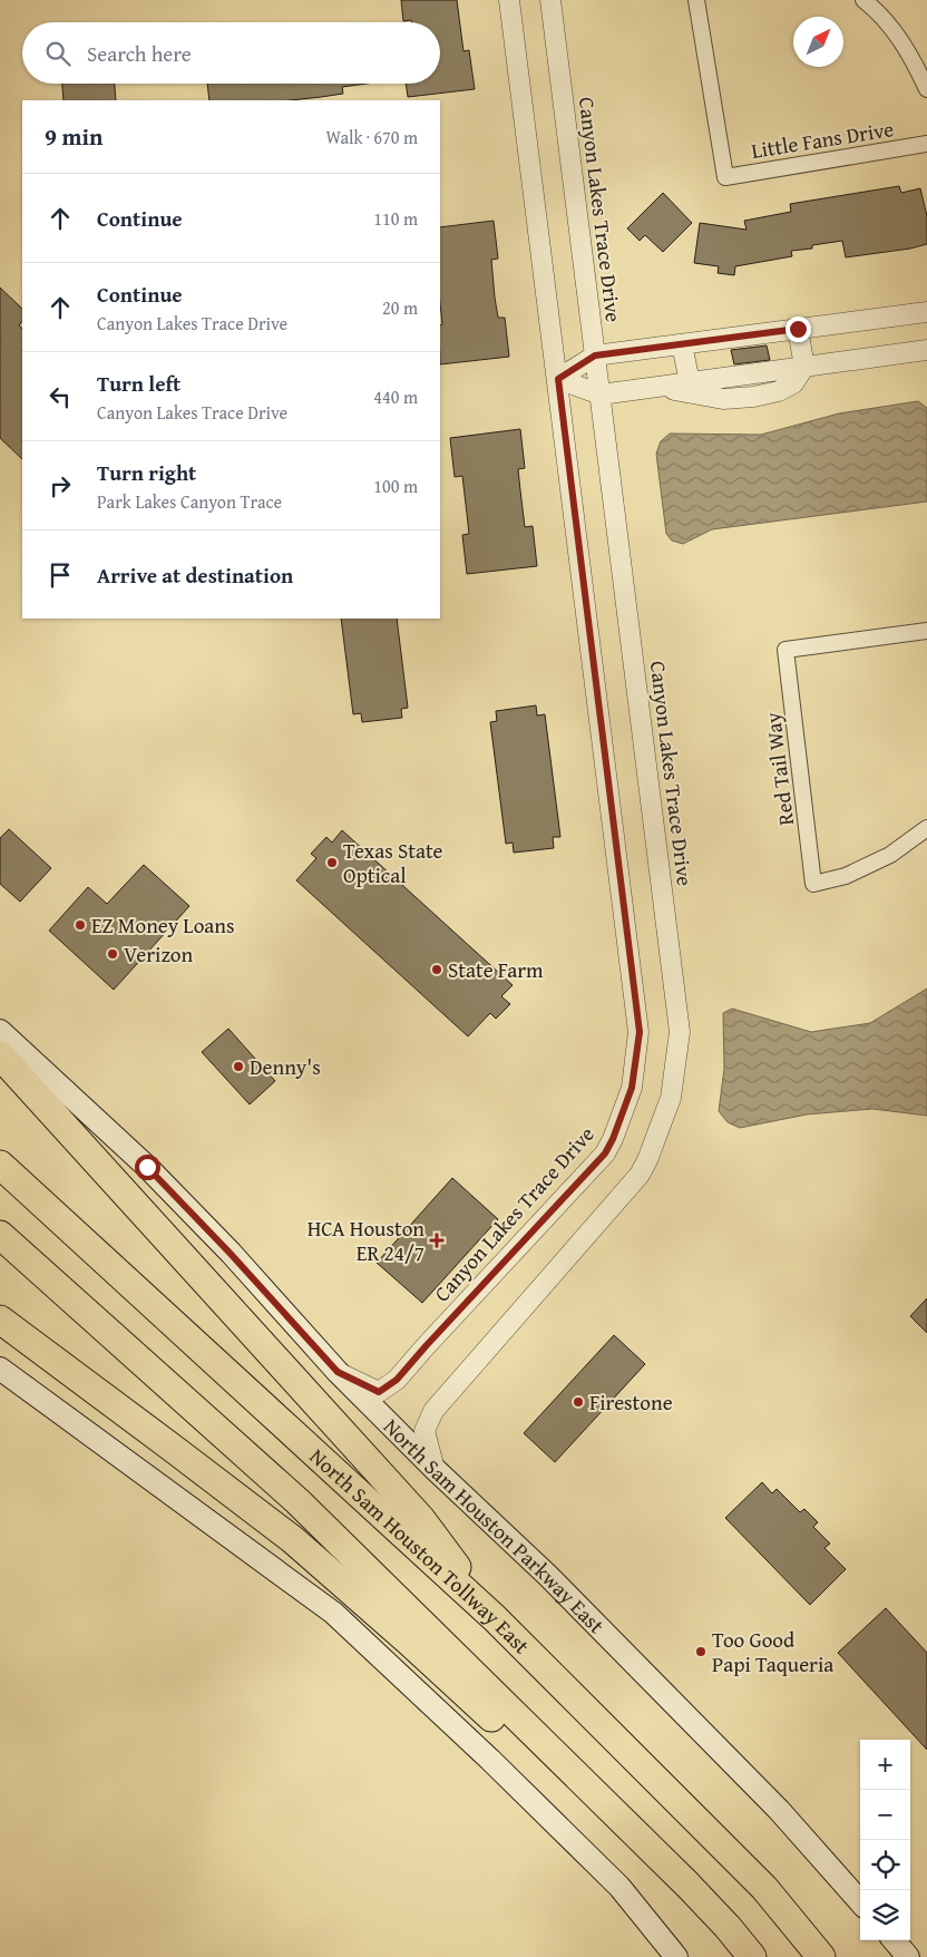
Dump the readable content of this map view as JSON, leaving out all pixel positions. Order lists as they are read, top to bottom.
{
  "streets": {
    "highway": ["North Sam Houston Tollway East"],
    "main road": ["North Sam Houston Parkway East"],
    "street": ["Little Fans Drive", "Canyon Lakes Trace Drive", "Red Tail Way"]
  },
  "crossings": [
    ["Canyon Lakes Trace Drive", "North Sam Houston Parkway East"]
  ],
  "places": {
    "other": [
      "Texas State Optical",
      "EZ Money Loans",
      "Verizon",
      "State Farm",
      "Denny's",
      "Firestone",
      "Too Good Papi Taqueria"
    ],
    "health": ["HCA Houston ER 24/7"]
  },
  "north": "top right",
  "page": {
    "search": "Search here",
    "heading": ["9 min", "Walk · 670 m"],
    "list": [
      ["Continue", "110 m"],
      ["Continue", "Canyon Lakes Trace Drive", "20 m"],
      ["Turn left", "Canyon Lakes Trace Drive", "440 m"],
      ["Turn right", "Park Lakes Canyon Trace", "100 m"],
      "Arrive at destination"
    ],
    "map_buttons": ["+", "−"]
  }
}
